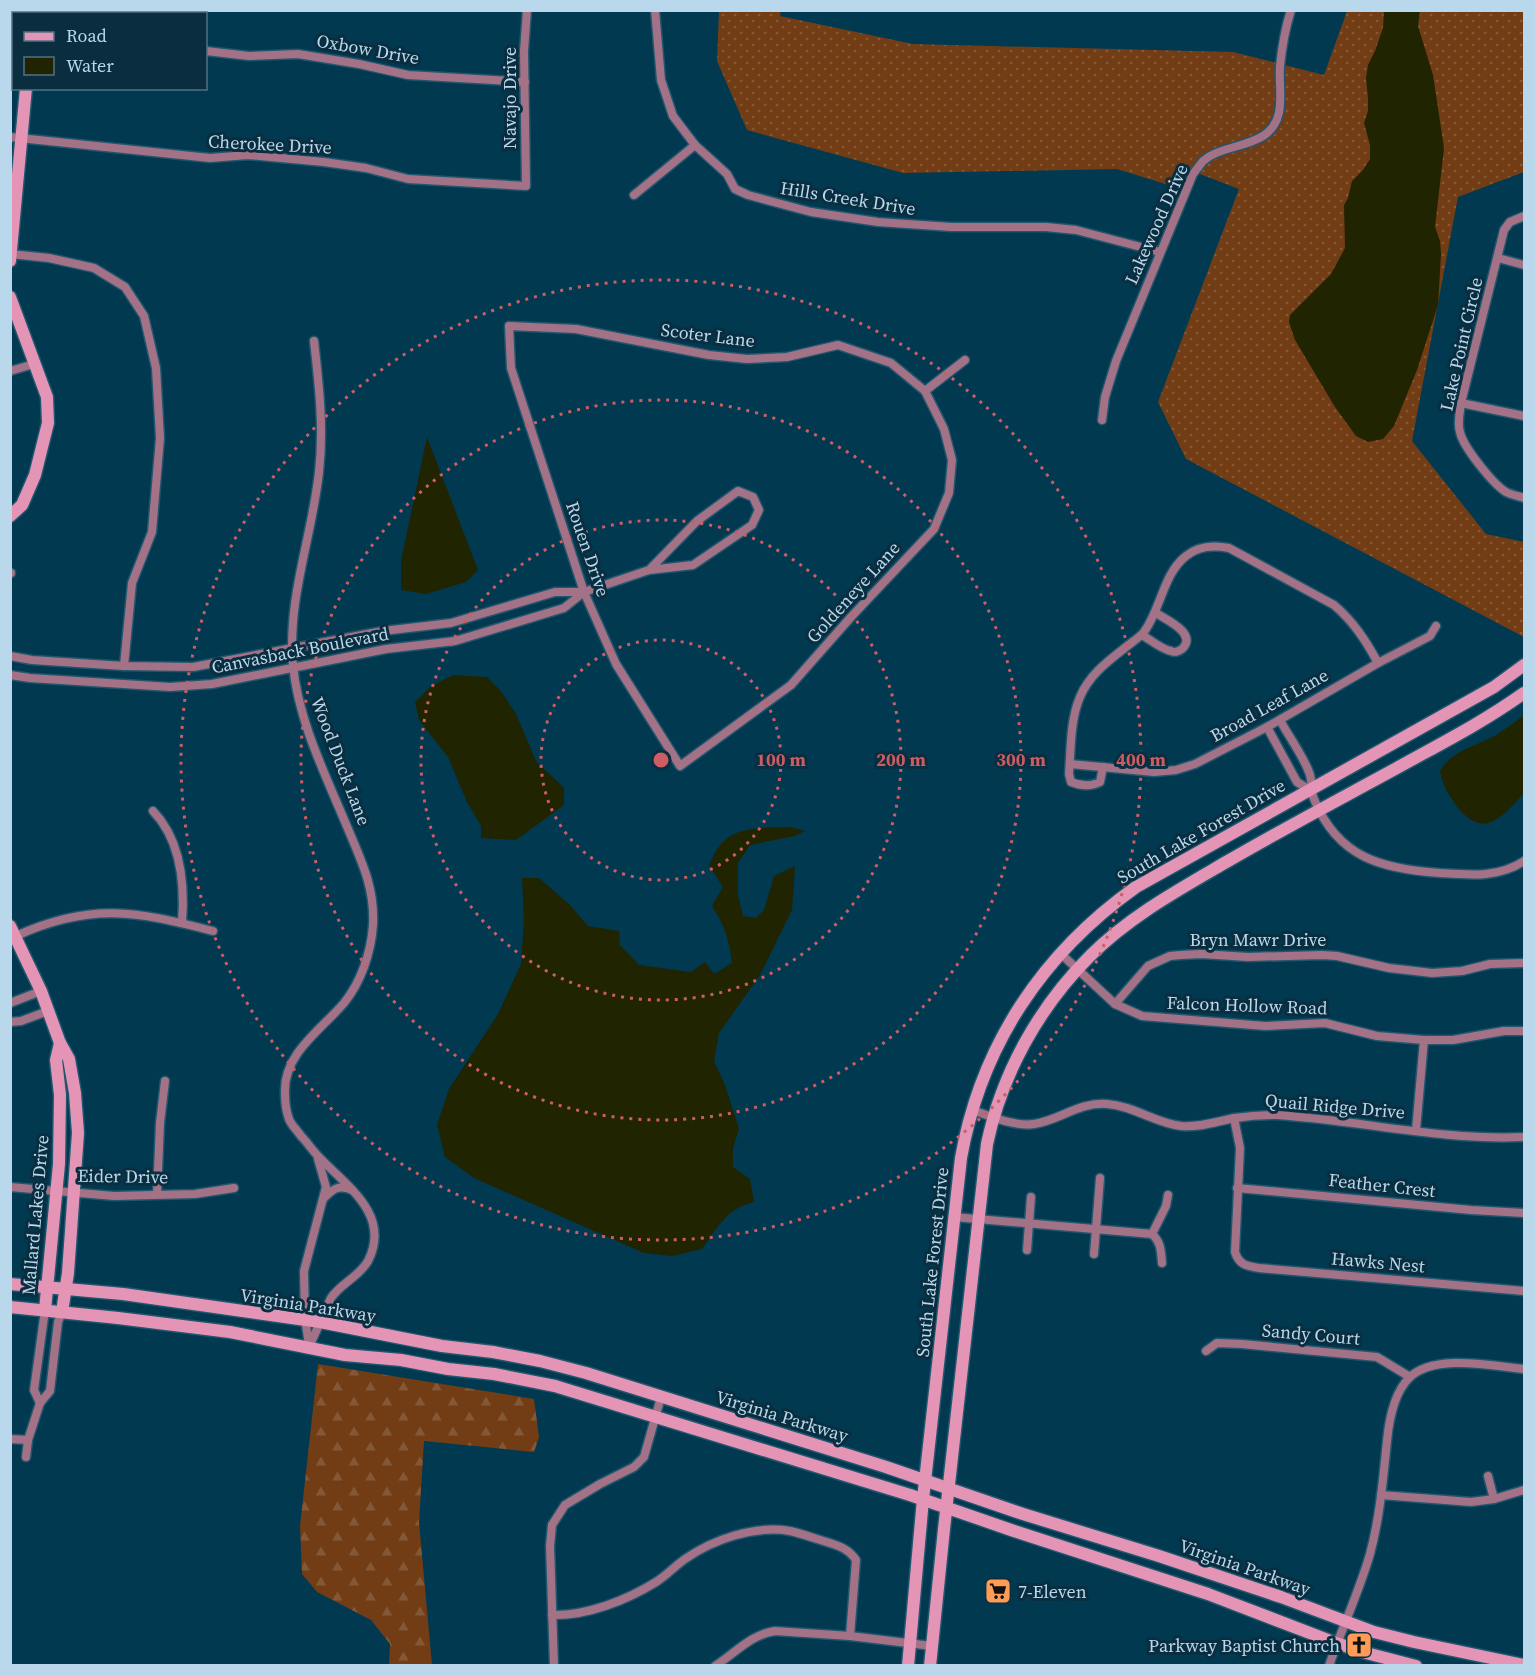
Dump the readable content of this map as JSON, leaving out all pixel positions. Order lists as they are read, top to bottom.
{
  "streets": {
    "main road": ["South Lake Forest Drive", "Mallard Lakes Drive", "Virginia Parkway"],
    "street": [
      "Oxbow Drive",
      "Navajo Drive",
      "Cherokee Drive",
      "Hills Creek Drive",
      "Lakewood Drive",
      "Scoter Lane",
      "Lake Point Circle",
      "Rouen Drive",
      "Goldeneye Lane",
      "Canvasback Boulevard",
      "Broad Leaf Lane",
      "Wood Duck Lane",
      "Bryn Mawr Drive",
      "Falcon Hollow Road",
      "Quail Ridge Drive",
      "Eider Drive",
      "Feather Crest",
      "Hawks Nest",
      "Sandy Court"
    ]
  },
  "crossings": [
    ["Oxbow Drive", "Navajo Drive"],
    ["Navajo Drive", "Cherokee Drive"],
    ["Hills Creek Drive", "Lakewood Drive"],
    ["Scoter Lane", "Rouen Drive"],
    ["Scoter Lane", "Goldeneye Lane"],
    ["Rouen Drive", "Goldeneye Lane"],
    ["Rouen Drive", "Canvasback Boulevard"],
    ["Canvasback Boulevard", "Wood Duck Lane"],
    ["Wood Duck Lane", "Virginia Parkway"],
    ["South Lake Forest Drive", "Falcon Hollow Road"],
    ["South Lake Forest Drive", "Quail Ridge Drive"],
    ["South Lake Forest Drive", "Virginia Parkway"],
    ["Bryn Mawr Drive", "Falcon Hollow Road"],
    ["Eider Drive", "Mallard Lakes Drive"],
    ["Feather Crest", "Hawks Nest"],
    ["Mallard Lakes Drive", "Virginia Parkway"]
  ],
  "places": {
    "supermarket": ["7-Eleven"],
    "church": ["Parkway Baptist Church"]
  },
  "legend": ["Road", "Water"],
  "rings": [
    "100 m",
    "200 m",
    "300 m",
    "400 m"
  ]
}
